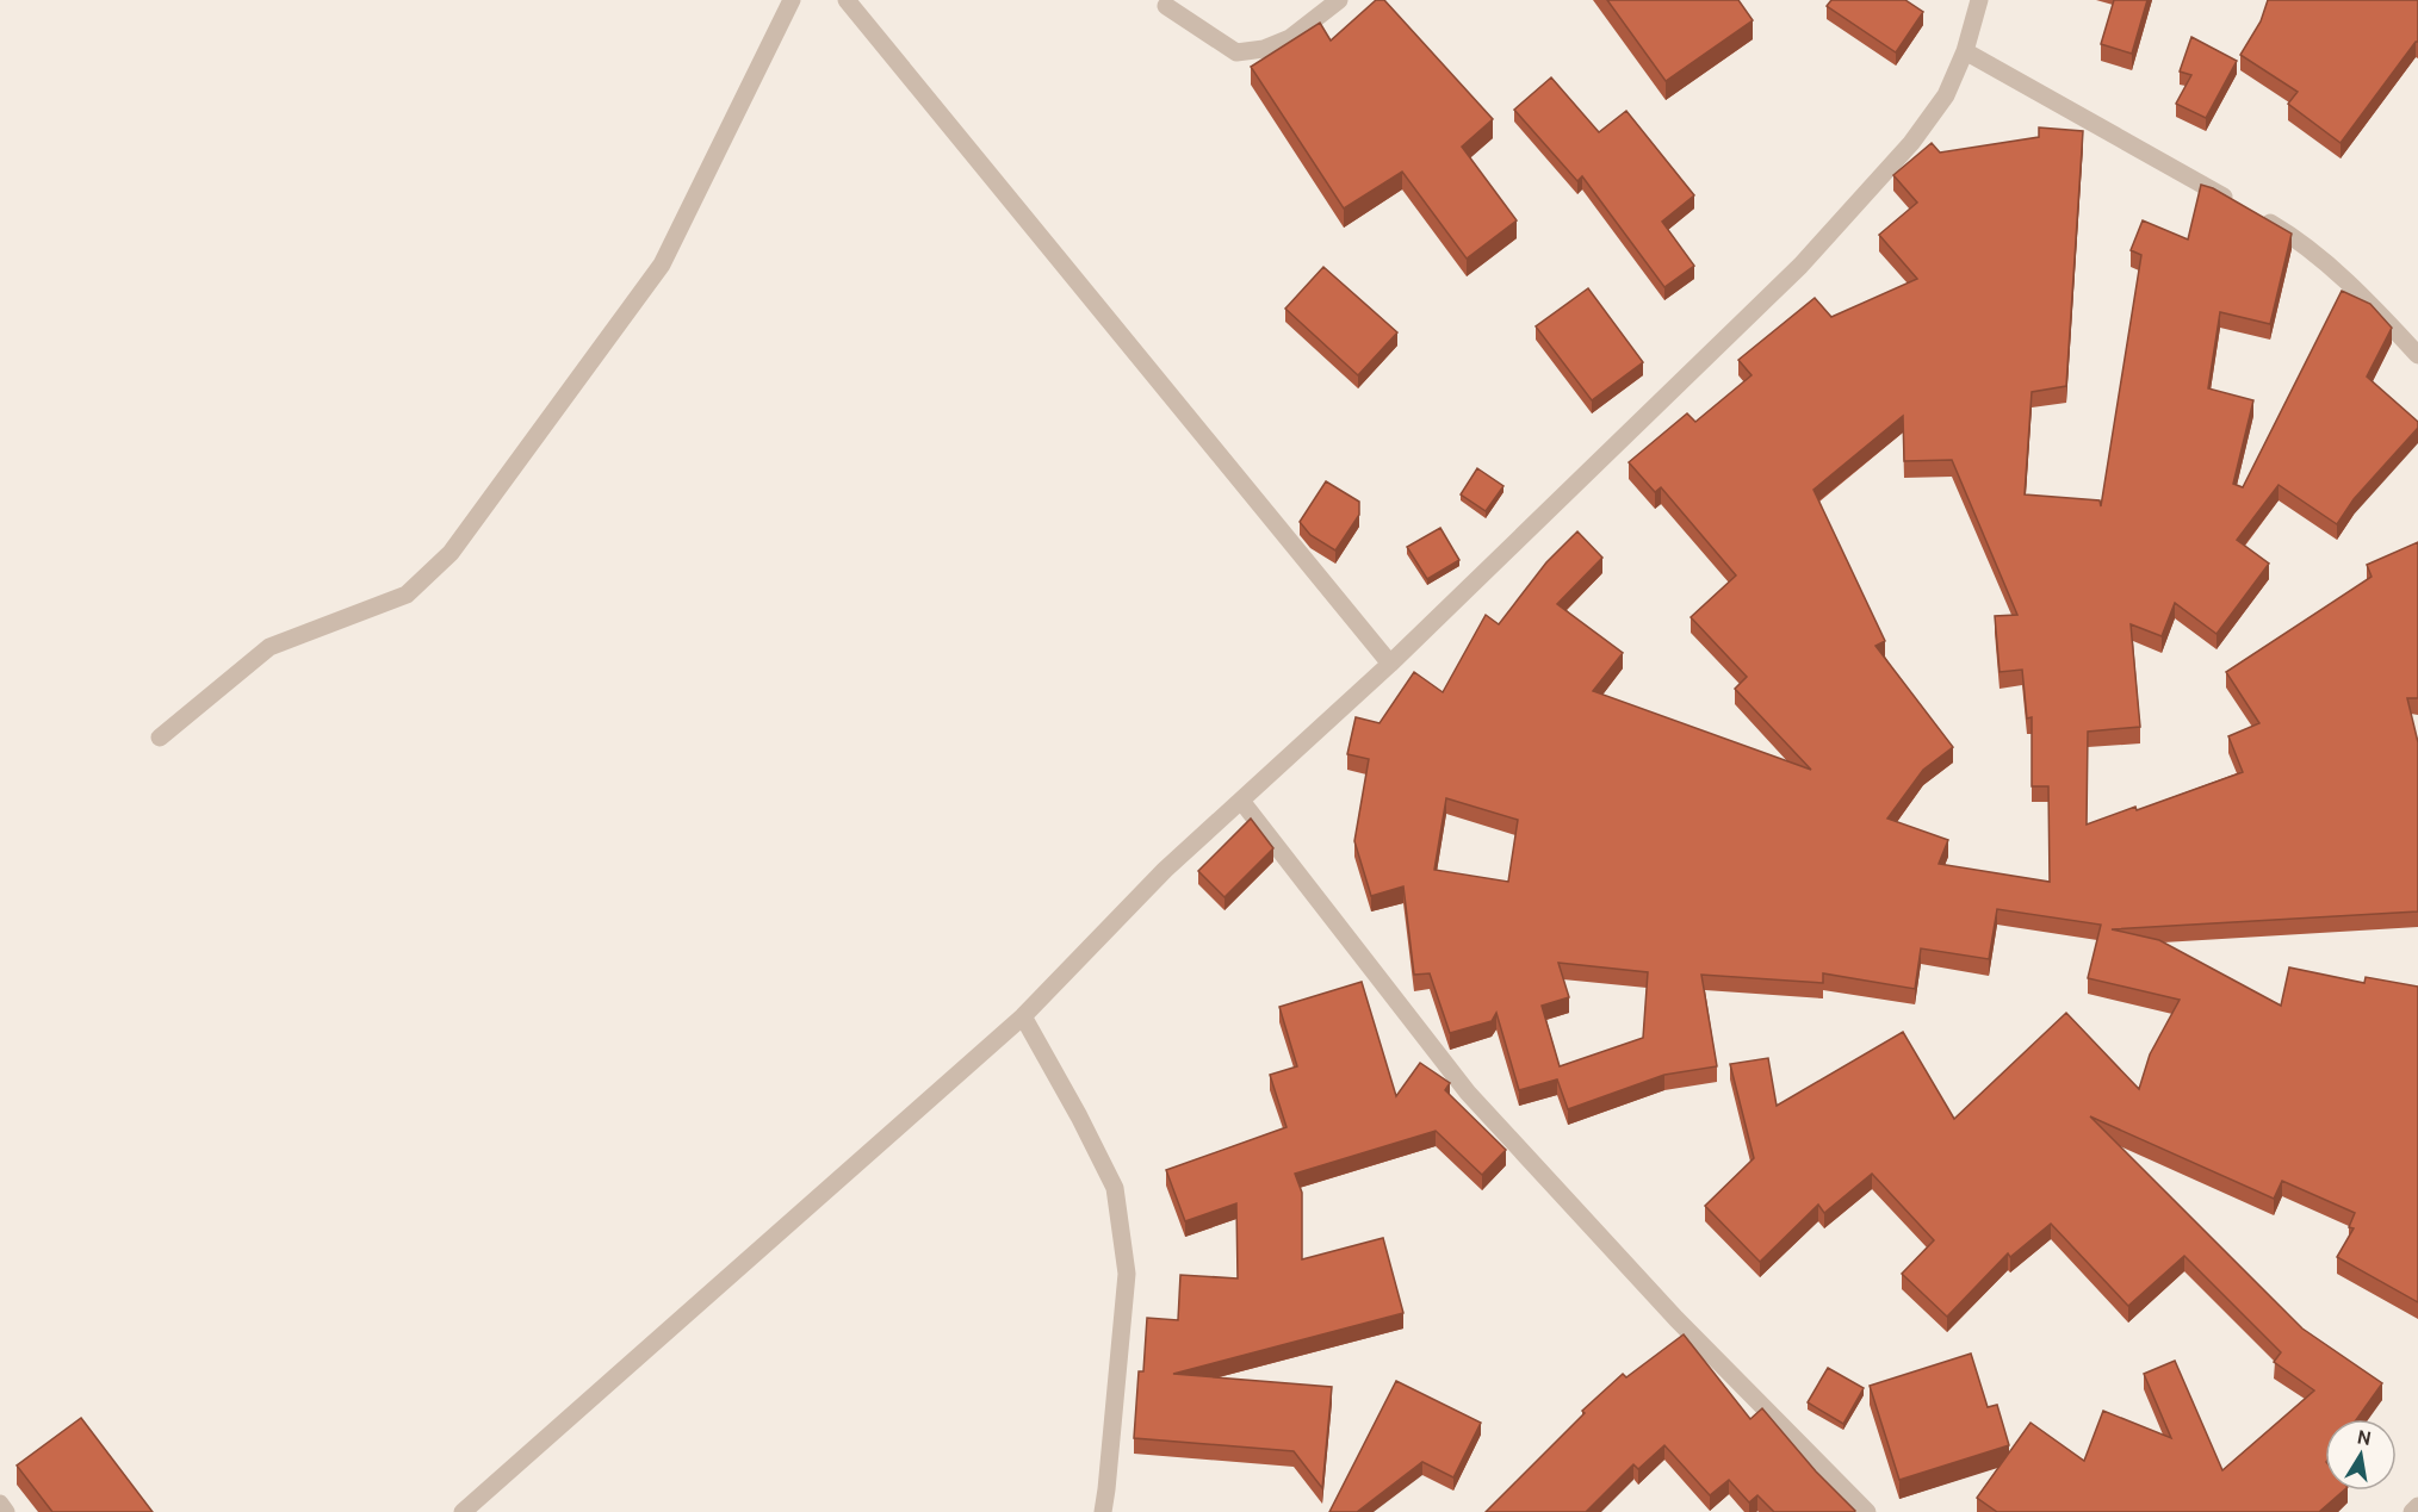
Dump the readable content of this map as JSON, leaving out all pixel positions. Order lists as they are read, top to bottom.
{
  "north": "top"
}
